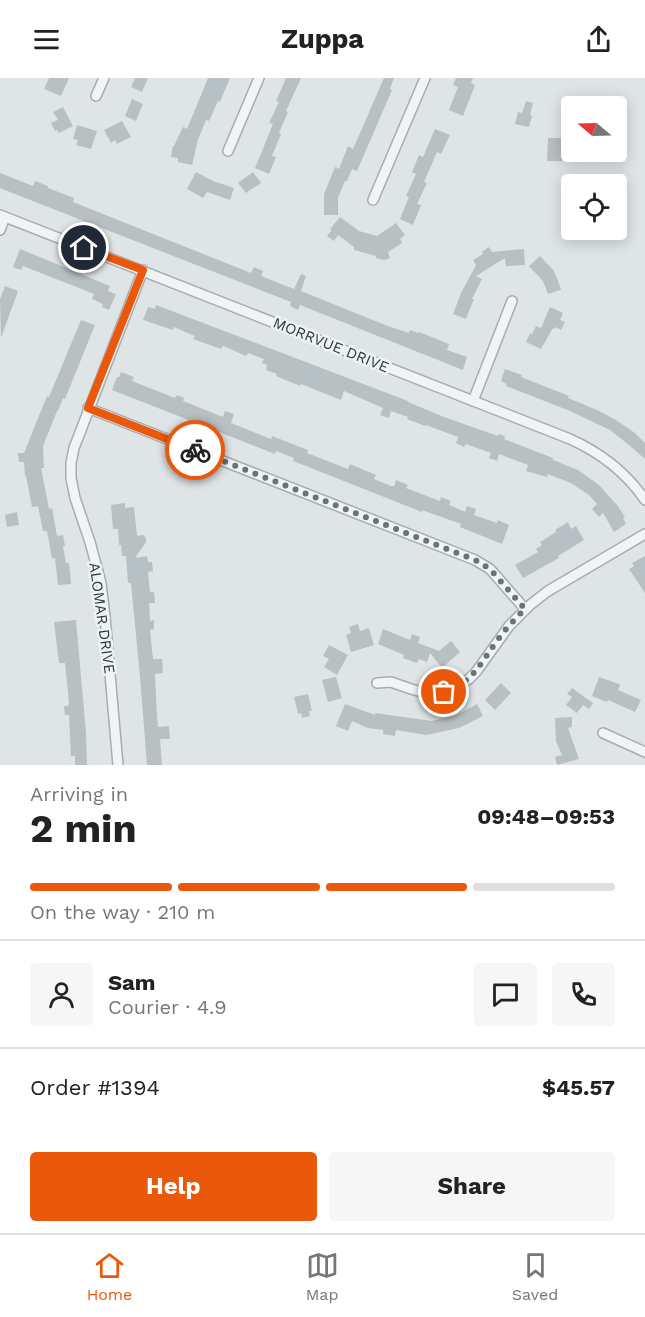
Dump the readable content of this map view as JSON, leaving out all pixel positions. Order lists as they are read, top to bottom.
{
  "streets": {
    "street": ["MORRVUE DRIVE", "ALOMAR DRIVE"]
  },
  "crossings": [
    ["MORRVUE DRIVE", "ALOMAR DRIVE"]
  ],
  "north": "left",
  "page": {
    "header": "Zuppa",
    "heading": ["2 min", "Arriving in", "09:48–09:53"],
    "panel": [
      "Sam",
      "Courier · 4.9",
      "Order #1394",
      "$45.57"
    ],
    "bar": "On the way · 210 m",
    "buttons": ["Help", "Share"],
    "tabs": ["Home", "Map", "Saved"]
  }
}
